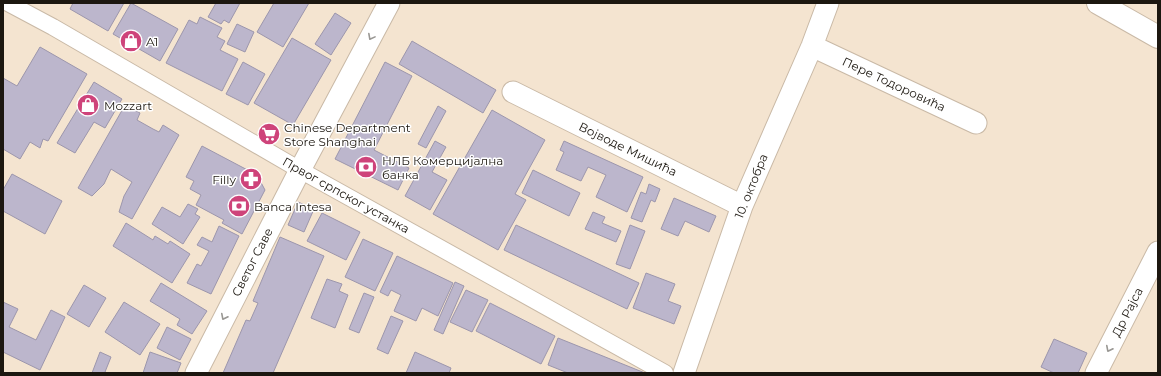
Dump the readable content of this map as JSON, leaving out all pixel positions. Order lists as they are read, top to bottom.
{
  "streets": {
    "street": [
      "Пере Тодоровића",
      "Војводе Мишића",
      "10. октобра",
      "Првог српског устанка",
      "Светог Саве",
      "Др Рајса"
    ]
  },
  "crossings": [
    ["Пере Тодоровића", "10. октобра"],
    ["Војводе Мишића", "10. октобра"],
    ["Првог српског устанка", "Светог Саве"]
  ],
  "one_way": ["Светог Саве", "Др Рајса"],
  "places": {
    "shop": ["A1", "Mozzart"],
    "supermarket": ["Chinese Department Store Shanghai"],
    "bank": ["НЛБ Комерцијална банка", "Banca Intesa"],
    "pharmacy": ["Filly"]
  }
}
